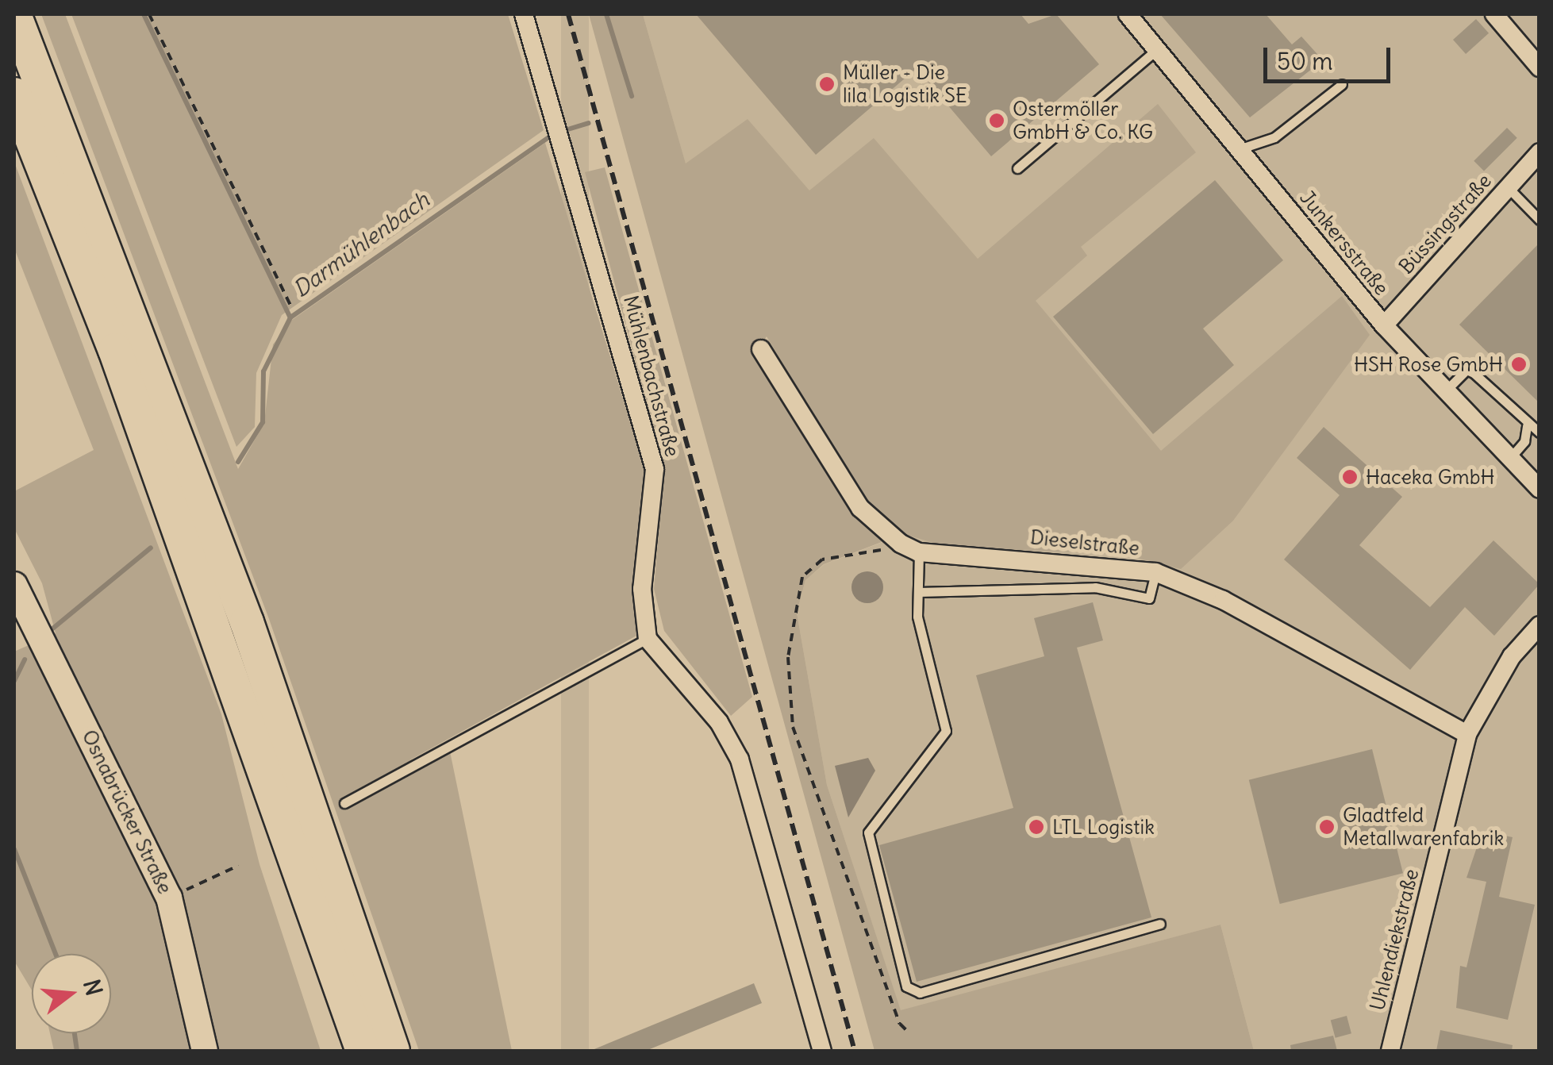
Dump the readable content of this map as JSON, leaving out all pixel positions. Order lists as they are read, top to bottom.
{
  "streets": {
    "main road": ["Osnabrücker Straße"],
    "street": [
      "Büssingstraße",
      "Junkersstraße",
      "Mühlenbachstraße",
      "Dieselstraße",
      "Uhlendiekstraße"
    ]
  },
  "crossings": [
    ["Büssingstraße", "Junkersstraße"],
    ["Dieselstraße", "Uhlendiekstraße"]
  ],
  "water": ["Darmühlenbach"],
  "places": [
    "Müller - Die lila Logistik SE",
    "Ostermöller GmbH & Co. KG",
    "HSH Rose GmbH",
    "Haceka GmbH",
    "LTL Logistik",
    "Gladtfeld Metallwarenfabrik"
  ],
  "scale_bar": "50 m",
  "north": "right"
}
